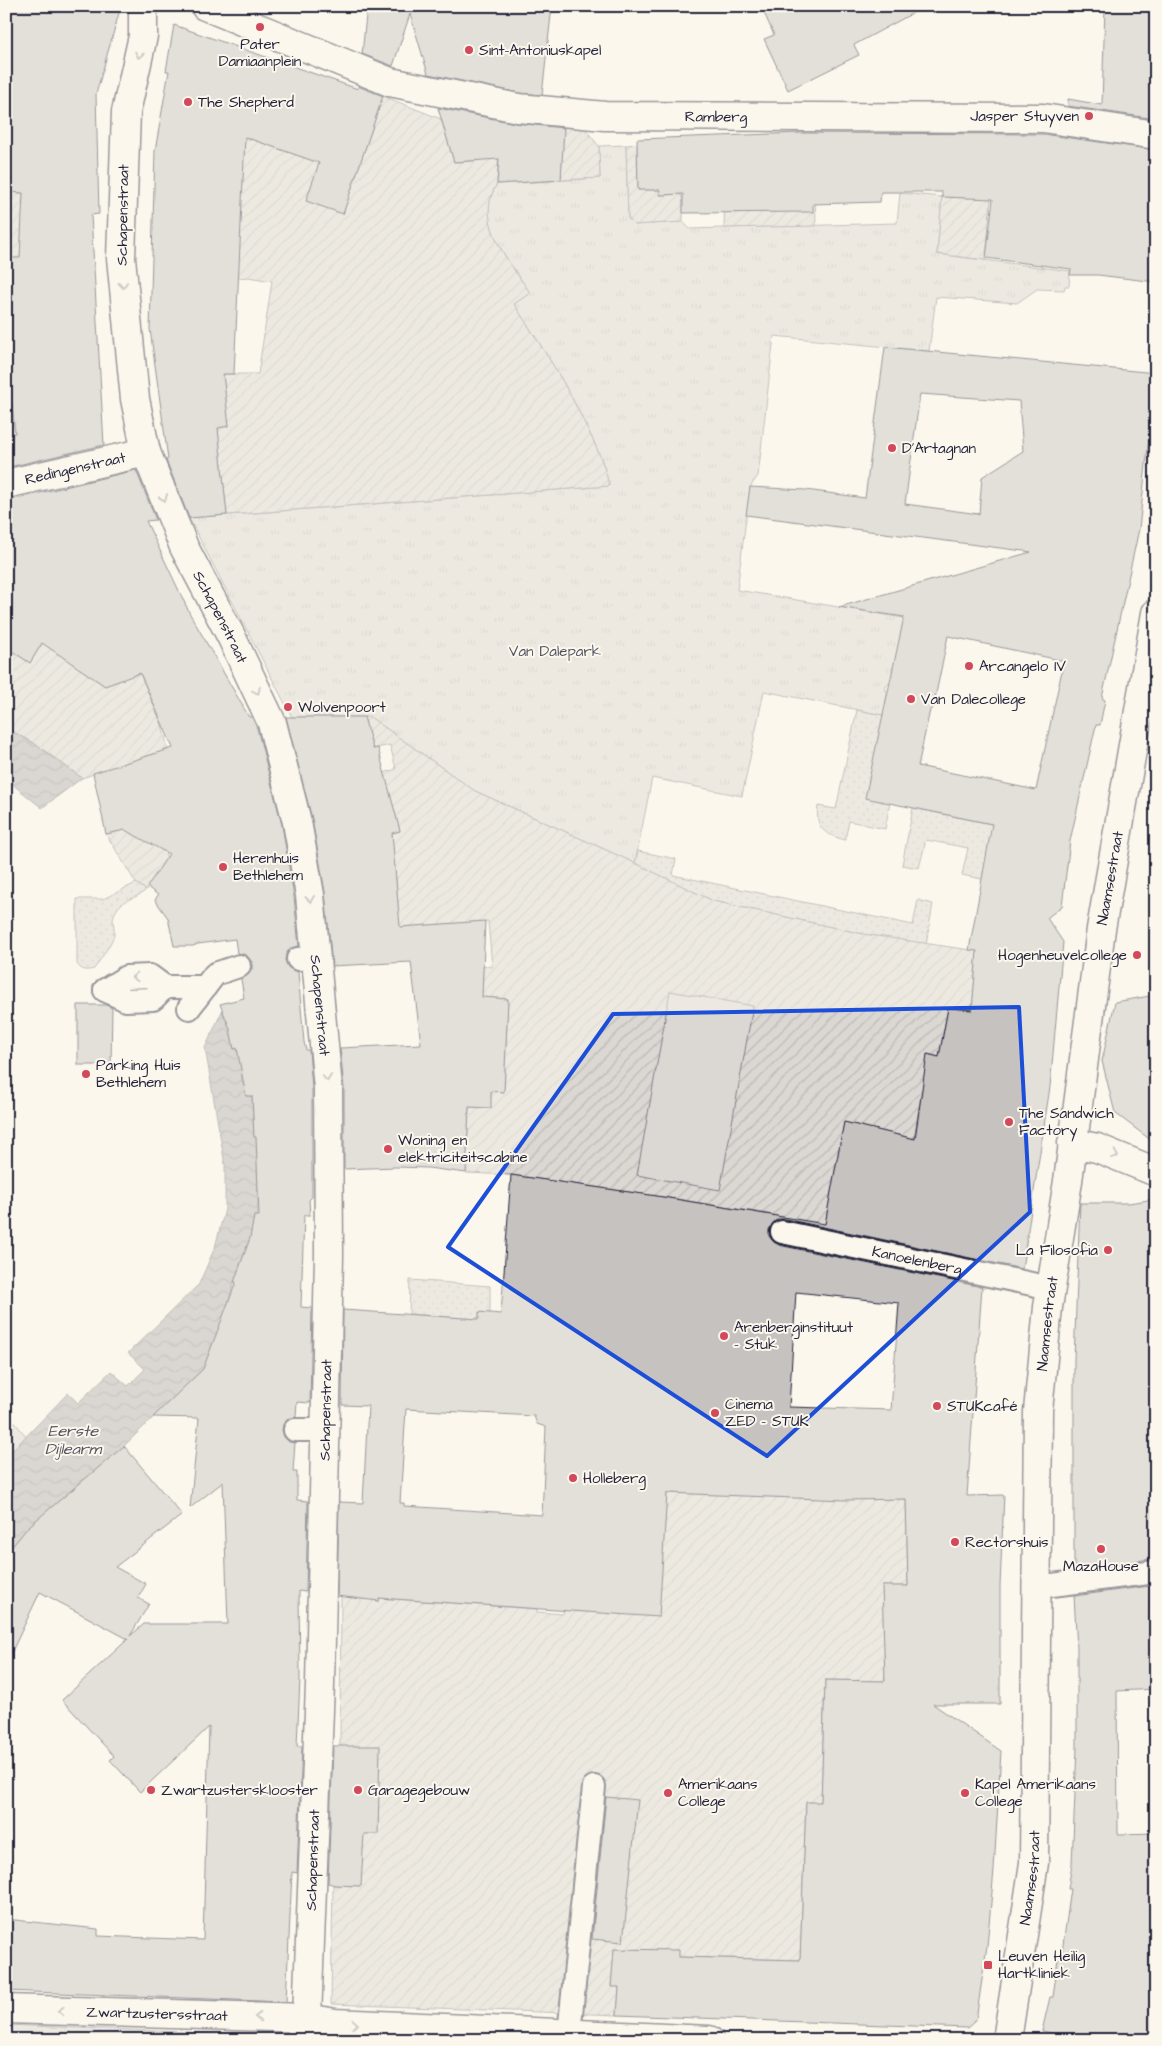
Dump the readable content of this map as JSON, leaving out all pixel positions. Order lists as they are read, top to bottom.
{
  "streets": {
    "street": [
      "Ramberg",
      "Schapenstraat",
      "Redingenstraat",
      "Naamsestraat",
      "Zwartzustersstraat"
    ],
    "lane": ["Kanoelenberg"]
  },
  "crossings": [
    ["Schapenstraat", "Redingenstraat"],
    ["Schapenstraat", "Zwartzustersstraat"],
    ["Naamsestraat", "Kanoelenberg"]
  ],
  "one_way": ["Schapenstraat"],
  "water": ["Eerste Dijlearm"],
  "parks": ["Van Dalepark"],
  "places": {
    "other": [
      "Pater Damiaanplein",
      "Sint-Antoniuskapel",
      "The Shepherd",
      "Jasper Stuyven",
      "D'Artagnan",
      "Arcangelo IV",
      "Van Dalecollege",
      "Wolvenpoort",
      "Herenhuis Bethlehem",
      "Hogenheuvelcollege",
      "Parking Huis Bethlehem",
      "The Sandwich Factory",
      "Woning en elektriciteitscabine",
      "La Filosofia",
      "Arenberginstituut - Stuk",
      "STUKcafé",
      "Cinema ZED - STUK",
      "Holleberg",
      "Rectorshuis",
      "MazaHouse",
      "Zwartzustersklooster",
      "Garagegebouw",
      "Amerikaans College",
      "Kapel Amerikaans College"
    ],
    "transit": ["Leuven Heilig Hartkliniek"]
  }
}
